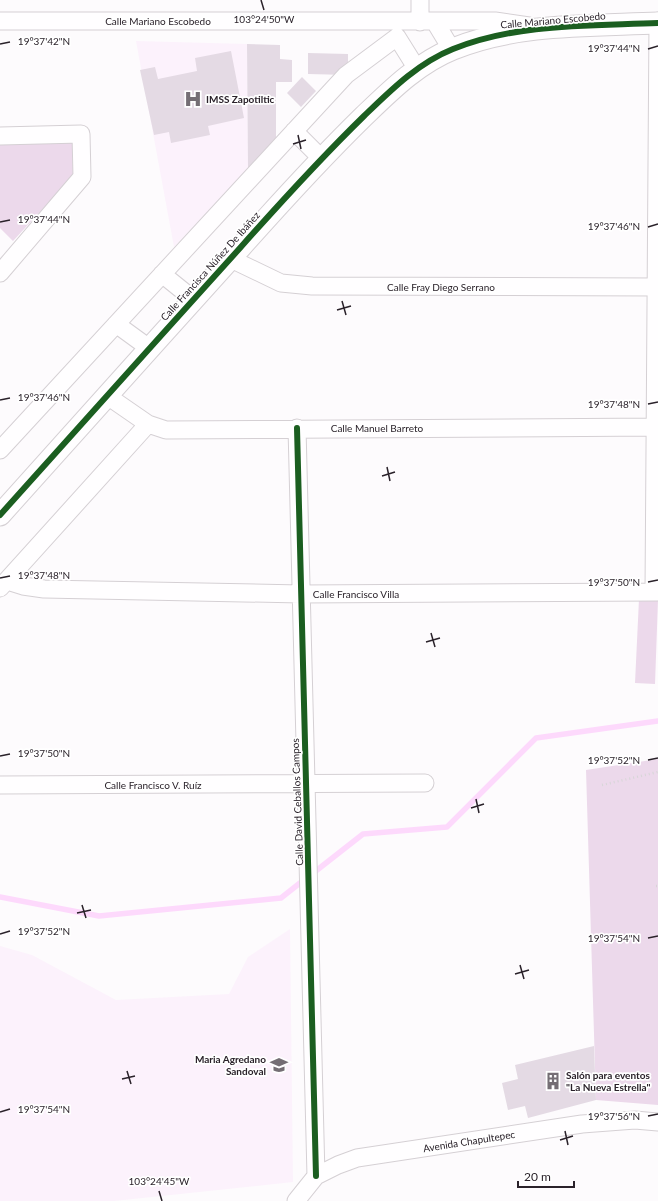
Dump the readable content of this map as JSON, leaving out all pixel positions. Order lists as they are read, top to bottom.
{
  "streets": {
    "street": [
      "Calle Mariano Escobedo",
      "Calle Francisca Núñez De Ibáñez",
      "Calle Fray Diego Serrano",
      "Calle Manuel Barreto",
      "Calle Francisco Villa",
      "Calle Francisco V. Ruíz",
      "Calle David Ceballos Campos",
      "Avenida Chapultepec"
    ]
  },
  "crossings": [
    ["Calle Mariano Escobedo", "Calle Francisca Núñez De Ibáñez"],
    ["Calle Francisca Núñez De Ibáñez", "Calle Fray Diego Serrano"],
    ["Calle Francisca Núñez De Ibáñez", "Calle Manuel Barreto"],
    ["Calle Manuel Barreto", "Calle David Ceballos Campos"],
    ["Calle Francisco Villa", "Calle David Ceballos Campos"],
    ["Calle Francisco V. Ruíz", "Calle David Ceballos Campos"],
    ["Calle David Ceballos Campos", "Avenida Chapultepec"]
  ],
  "places": {
    "hospital": ["IMSS Zapotiltic"],
    "school or university": ["Maria Agredano Sandoval"],
    "building": ["Salón para eventos \"La Nueva Estrella\""]
  },
  "scale_bar": "20 m",
  "coordinates": [
    "103°24'50\"W",
    "19°37'42\"N",
    "19°37'44\"N",
    "19°37'46\"N",
    "19°37'48\"N",
    "19°37'50\"N",
    "19°37'52\"N",
    "19°37'54\"N",
    "19°37'56\"N",
    "103°24'45\"W"
  ]
}
